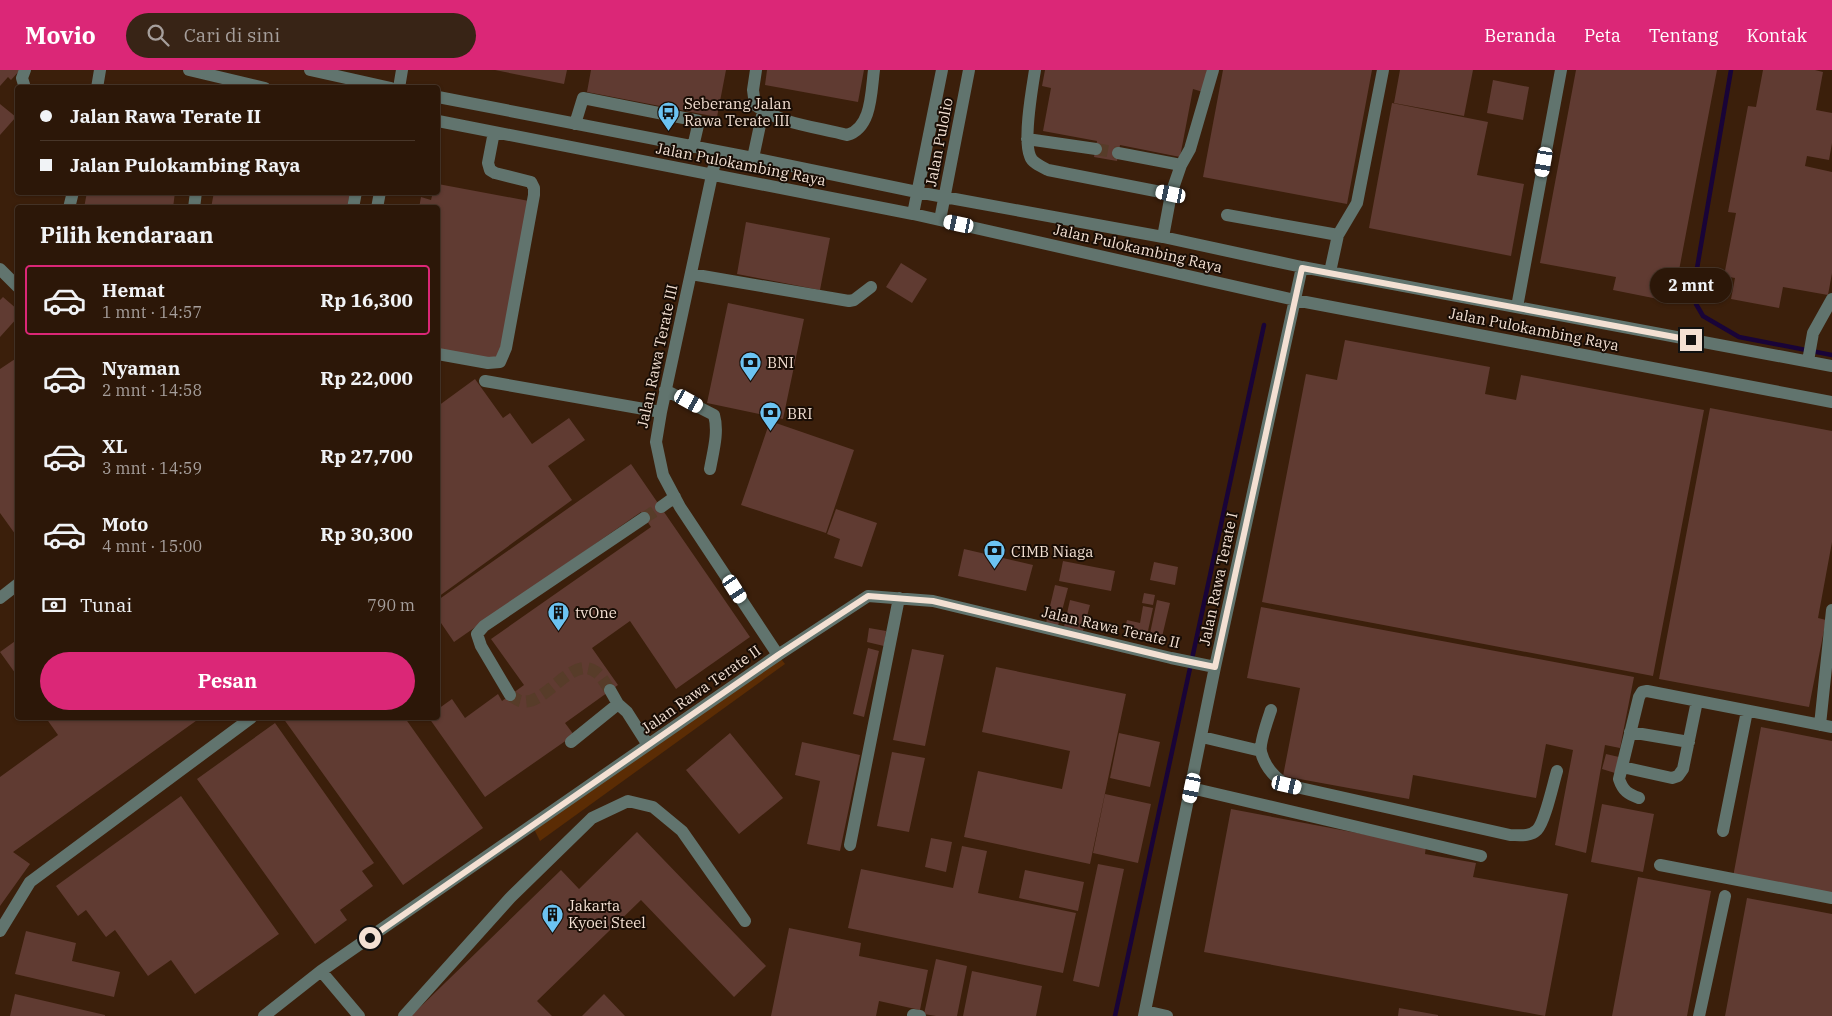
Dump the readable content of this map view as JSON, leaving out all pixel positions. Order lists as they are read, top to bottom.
{
  "streets": {
    "street": [
      "Jalan Pulolio",
      "Jalan Pulokambing Raya",
      "Jalan Rawa Terate III",
      "Jalan Rawa Terate I",
      "Jalan Rawa Terate II"
    ]
  },
  "crossings": [
    ["Jalan Pulolio", "Jalan Pulokambing Raya"],
    ["Jalan Pulokambing Raya", "Jalan Rawa Terate III"],
    ["Jalan Pulokambing Raya", "Jalan Rawa Terate I"],
    ["Jalan Rawa Terate III", "Jalan Rawa Terate II"],
    ["Jalan Rawa Terate I", "Jalan Rawa Terate II"]
  ],
  "places": {
    "bus stop": ["Seberang Jalan Rawa Terate III"],
    "bank": ["BNI", "BRI", "CIMB Niaga"],
    "building": ["tvOne", "Jakarta Kyoei Steel"]
  },
  "page": {
    "header": "Movio",
    "search": "Cari di sini",
    "nav": [
      "Beranda",
      "Peta",
      "Tentang",
      "Kontak"
    ],
    "banner": ["Jalan Rawa Terate II", "Jalan Pulokambing Raya"],
    "heading": "Pilih kendaraan",
    "list": [
      {
        "name": "Hemat",
        "note": "1 mnt · 14:57",
        "value": "Rp 16,300"
      },
      {
        "name": "Nyaman",
        "note": "2 mnt · 14:58",
        "value": "Rp 22,000"
      },
      {
        "name": "XL",
        "note": "3 mnt · 14:59",
        "value": "Rp 27,700"
      },
      {
        "name": "Moto",
        "note": "4 mnt · 15:00",
        "value": "Rp 30,300"
      }
    ],
    "bubble": "2 mnt",
    "pay": ["Tunai", "790 m"],
    "buttons": "Pesan"
  }
}
